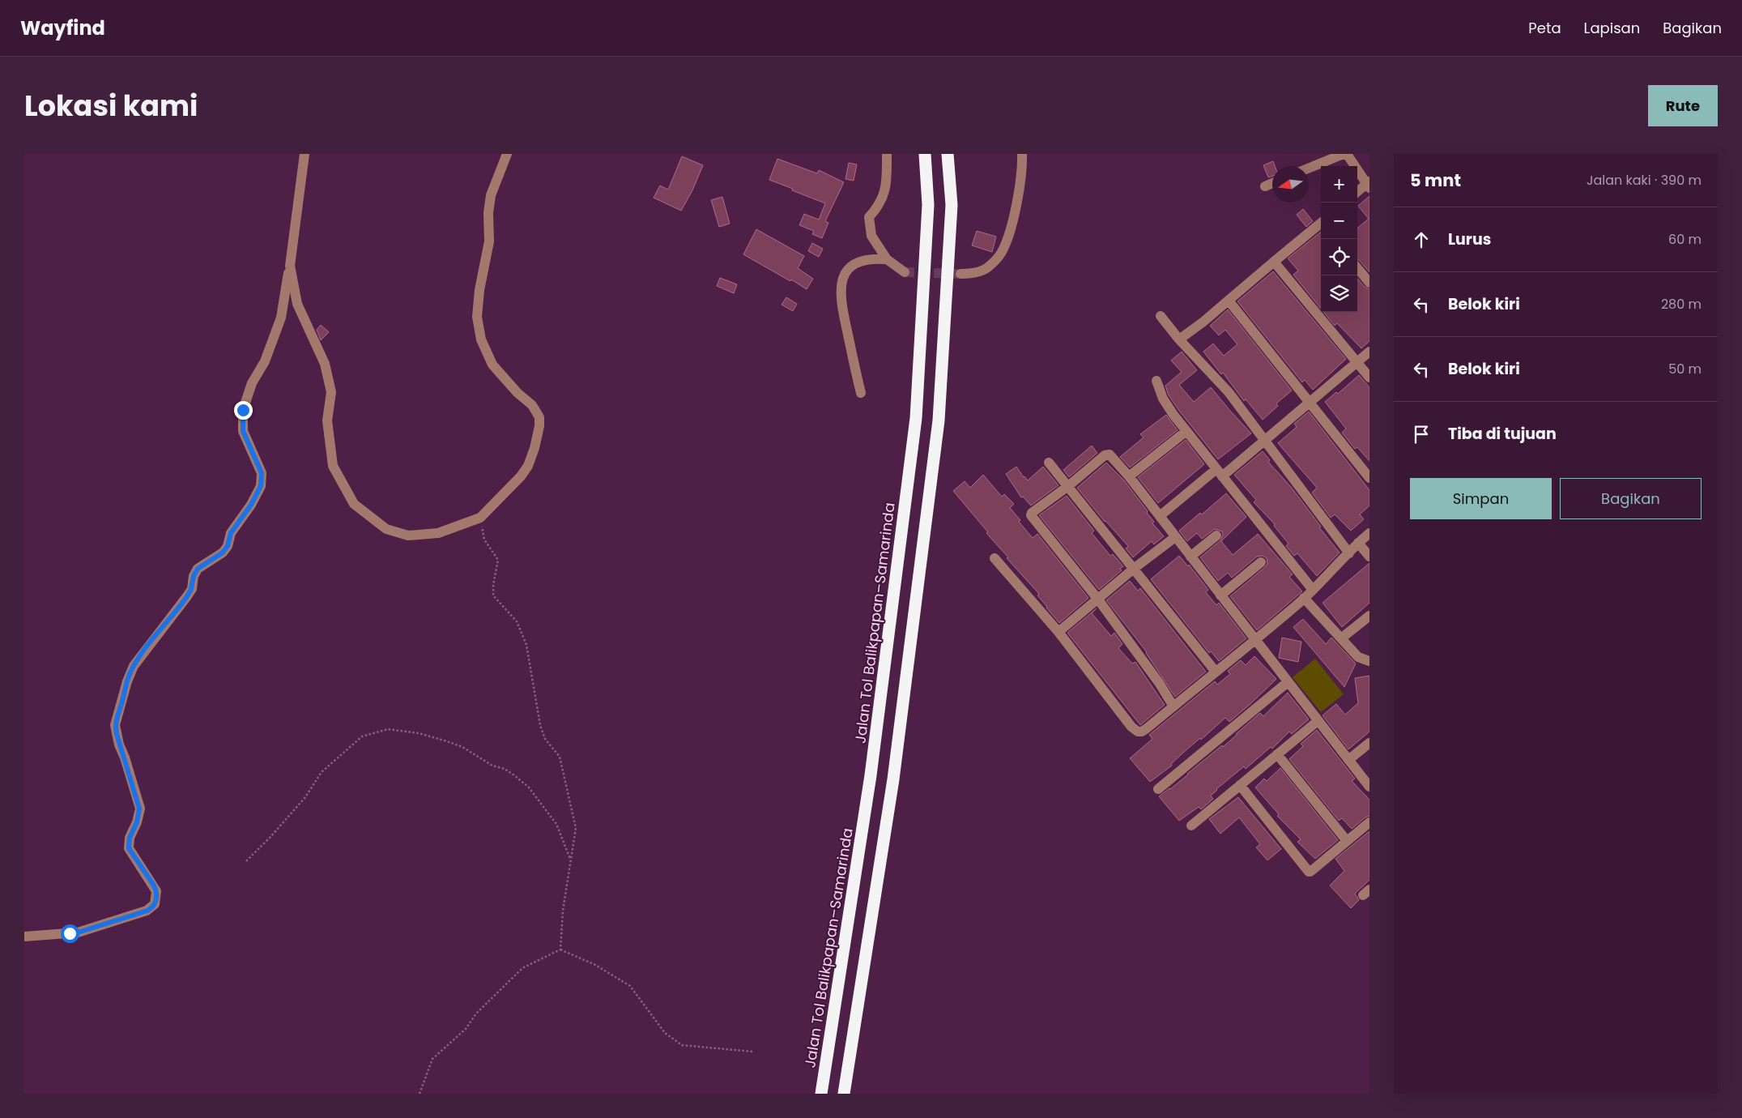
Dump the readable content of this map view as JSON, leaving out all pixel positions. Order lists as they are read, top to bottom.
{
  "streets": {
    "highway": ["Jalan Tol Balikpapan–Samarinda"]
  },
  "north": "left",
  "page": {
    "header": "Wayfind",
    "nav": ["Peta", "Lapisan", "Bagikan"],
    "title": "Lokasi kami",
    "buttons": [
      "Rute",
      ["Simpan", "Bagikan"]
    ],
    "heading": ["5 mnt", "Jalan kaki · 390 m"],
    "map_buttons": ["+", "−"],
    "list": [
      ["Lurus", "60 m"],
      ["Belok kiri", "280 m"],
      ["Belok kiri", "50 m"],
      "Tiba di tujuan"
    ]
  }
}
